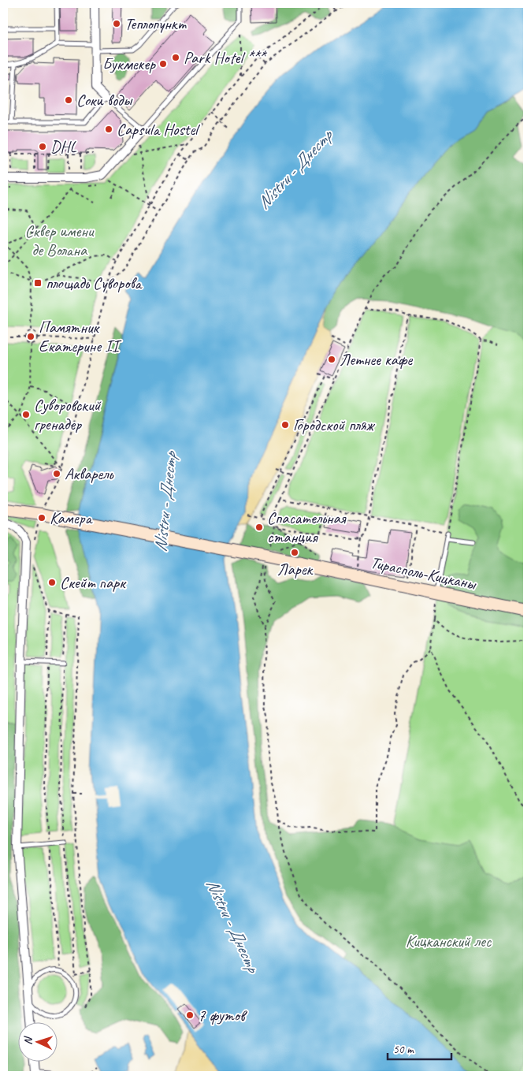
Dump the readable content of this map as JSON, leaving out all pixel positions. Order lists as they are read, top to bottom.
{
  "streets": {
    "street": ["Тирасполь-Кицканы"]
  },
  "water": ["Nistru - Днестр"],
  "parks": ["Сквер имени де Волана", "Кицканский лес"],
  "places": {
    "other": [
      "Теплопункт",
      "Park Hotel ***",
      "Букмекер",
      "Соки воды",
      "Capsula Hostel",
      "DHL",
      "Памятник Екатерине II",
      "Летнее кафе",
      "Суворовский гренадер",
      "Городской пляж",
      "Акварель",
      "Камера",
      "Спасательная станция",
      "Ларек",
      "Скейт парк",
      "7 футов"
    ],
    "transit": ["площадь Суворова"]
  },
  "scale_bar": "50 m",
  "north": "left"
}
